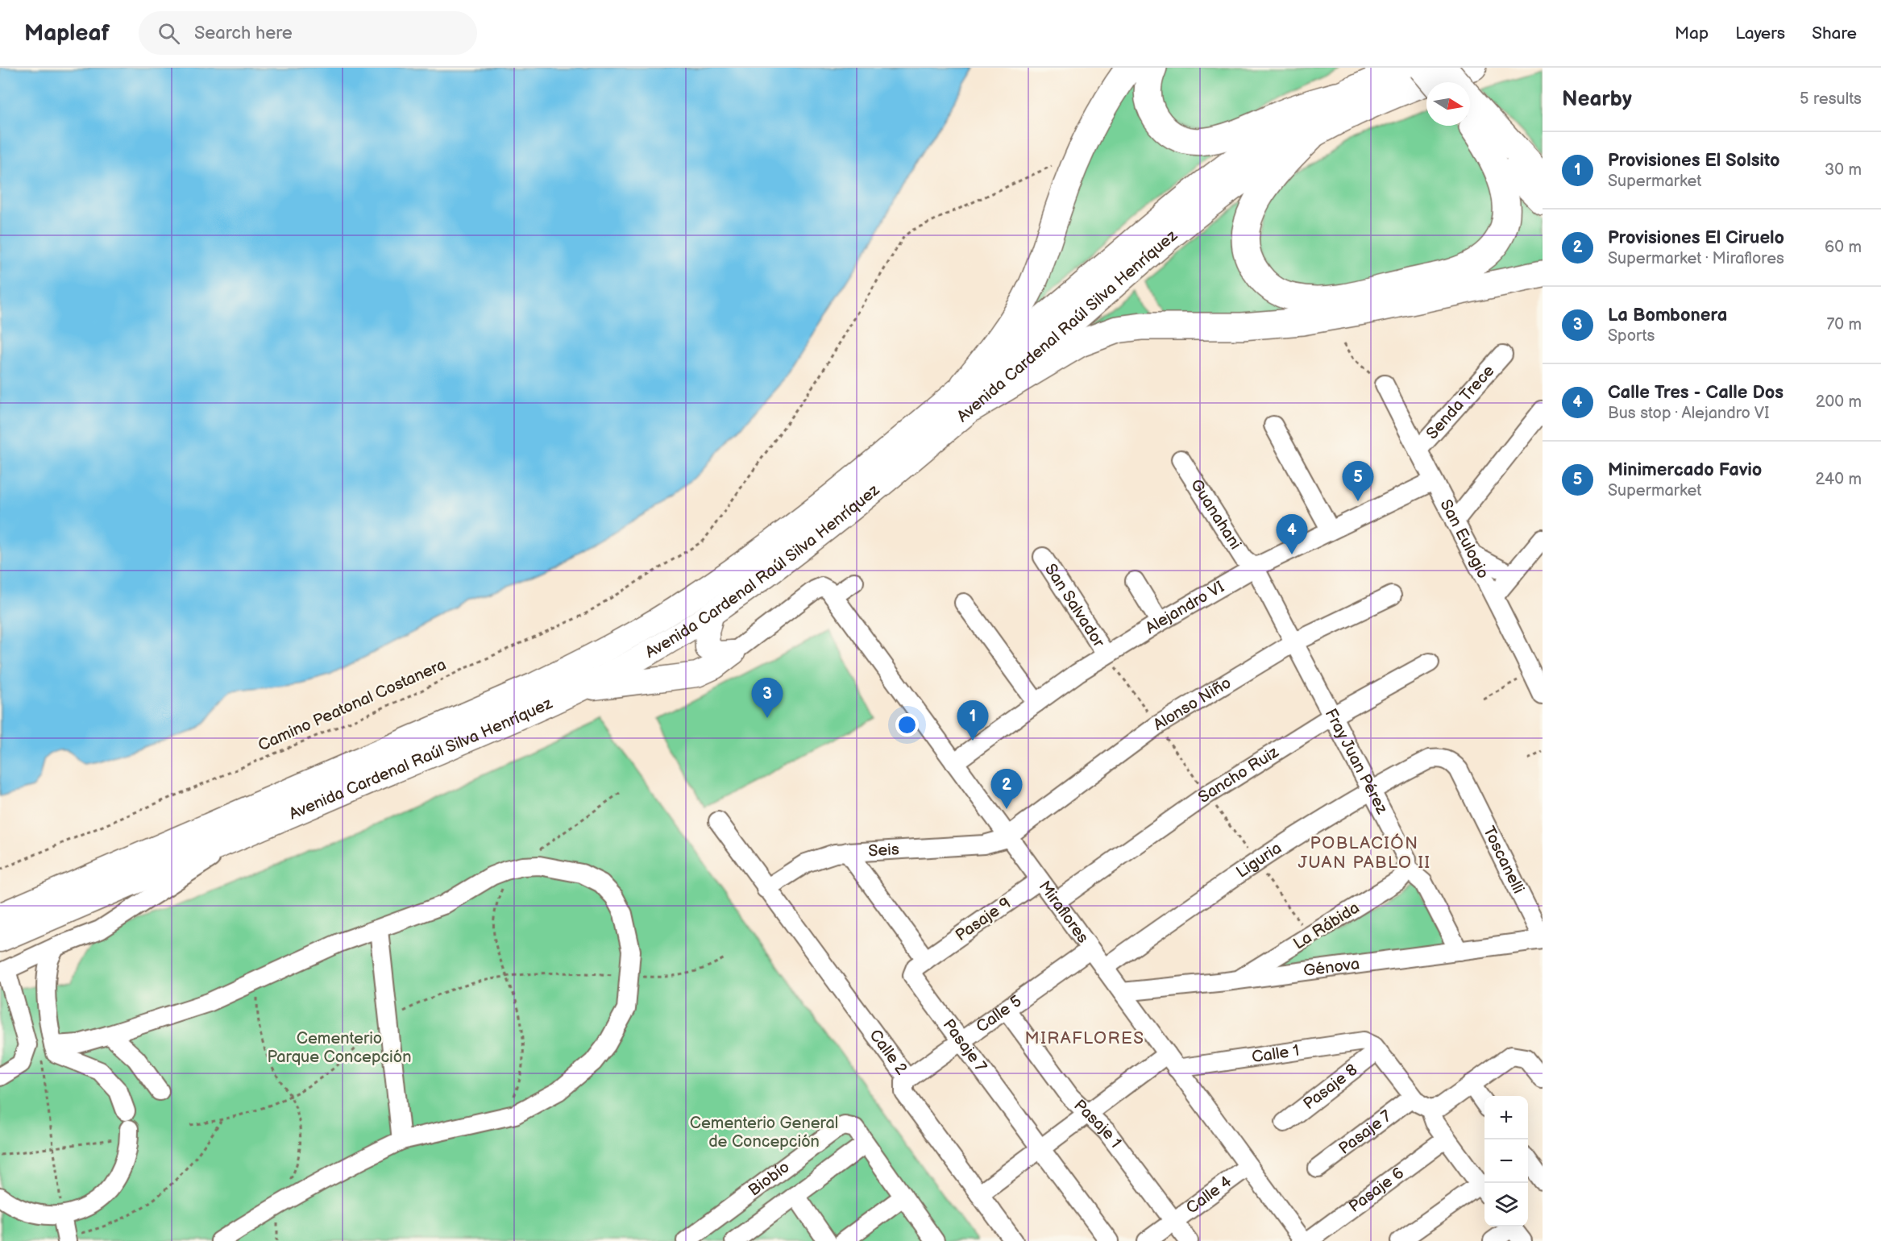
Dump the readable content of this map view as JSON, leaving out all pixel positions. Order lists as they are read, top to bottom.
{
  "streets": {
    "main road": ["Avenida Cardenal Raúl Silva Henríquez"],
    "street": [
      "Senda Trece",
      "Guanahani",
      "San Eulogio",
      "San Salvador",
      "Alejandro VI",
      "Alonso Niño",
      "Fray Juan Pérez",
      "Sancho Ruiz",
      "Seis",
      "Liguria",
      "Toscanelli",
      "Miraflores",
      "Pasaje 9",
      "La Rábida",
      "Génova",
      "Calle 5",
      "Pasaje 7",
      "Calle 2",
      "Calle 1",
      "Pasaje 8",
      "Pasaje 1",
      "Biobío",
      "Pasaje 6",
      "Calle 4"
    ],
    "path": ["Camino Peatonal Costanera"]
  },
  "crossings": [
    ["Senda Trece", "San Eulogio"],
    ["Guanahani", "Alejandro VI"],
    ["Guanahani", "Fray Juan Pérez"],
    ["San Eulogio", "Alejandro VI"],
    ["San Salvador", "Alejandro VI"],
    ["Alejandro VI", "Fray Juan Pérez"],
    ["Alejandro VI", "Miraflores"],
    ["Alonso Niño", "Fray Juan Pérez"],
    ["Alonso Niño", "Seis"],
    ["Alonso Niño", "Miraflores"],
    ["Fray Juan Pérez", "Sancho Ruiz"],
    ["Fray Juan Pérez", "Liguria"],
    ["Fray Juan Pérez", "La Rábida"],
    ["Sancho Ruiz", "Miraflores"],
    ["Seis", "Miraflores"],
    ["Seis", "Calle 2"],
    ["Liguria", "Toscanelli"],
    ["Liguria", "Miraflores"],
    ["Toscanelli", "Génova"],
    ["Miraflores", "Pasaje 9"],
    ["Miraflores", "Génova"],
    ["Miraflores", "Calle 5"],
    ["Miraflores", "Calle 1"],
    ["Miraflores", "Calle 4"],
    ["Pasaje 9", "Pasaje 7"],
    ["La Rábida", "Génova"],
    ["Calle 5", "Pasaje 7"],
    ["Calle 5", "Calle 2"],
    ["Calle 5", "Pasaje 1"],
    ["Calle 1", "Pasaje 8"],
    ["Pasaje 1", "Calle 4"]
  ],
  "districts": ["POBLACIÓN JUAN PABLO II", "MIRAFLORES"],
  "parks": ["Cementerio Parque Concepción", "Cementerio General de Concepción"],
  "north": "right",
  "page": {
    "header": "Mapleaf",
    "search": "Search here",
    "nav": ["Map", "Layers", "Share"],
    "heading": ["Nearby", "5 results"],
    "list": [
      {
        "mark": "1",
        "name": "Provisiones El Solsito",
        "note": "Supermarket",
        "value": "30 m"
      },
      {
        "mark": "2",
        "name": "Provisiones El Ciruelo",
        "note": "Supermarket · Miraflores",
        "value": "60 m"
      },
      {
        "mark": "3",
        "name": "La Bombonera",
        "note": "Sports",
        "value": "70 m"
      },
      {
        "mark": "4",
        "name": "Calle Tres - Calle Dos",
        "note": "Bus stop · Alejandro VI",
        "value": "200 m"
      },
      {
        "mark": "5",
        "name": "Minimercado Favio",
        "note": "Supermarket",
        "value": "240 m"
      }
    ],
    "pins": [
      "5",
      "4",
      "3",
      "1",
      "2"
    ],
    "map_buttons": ["+", "−"]
  }
}
